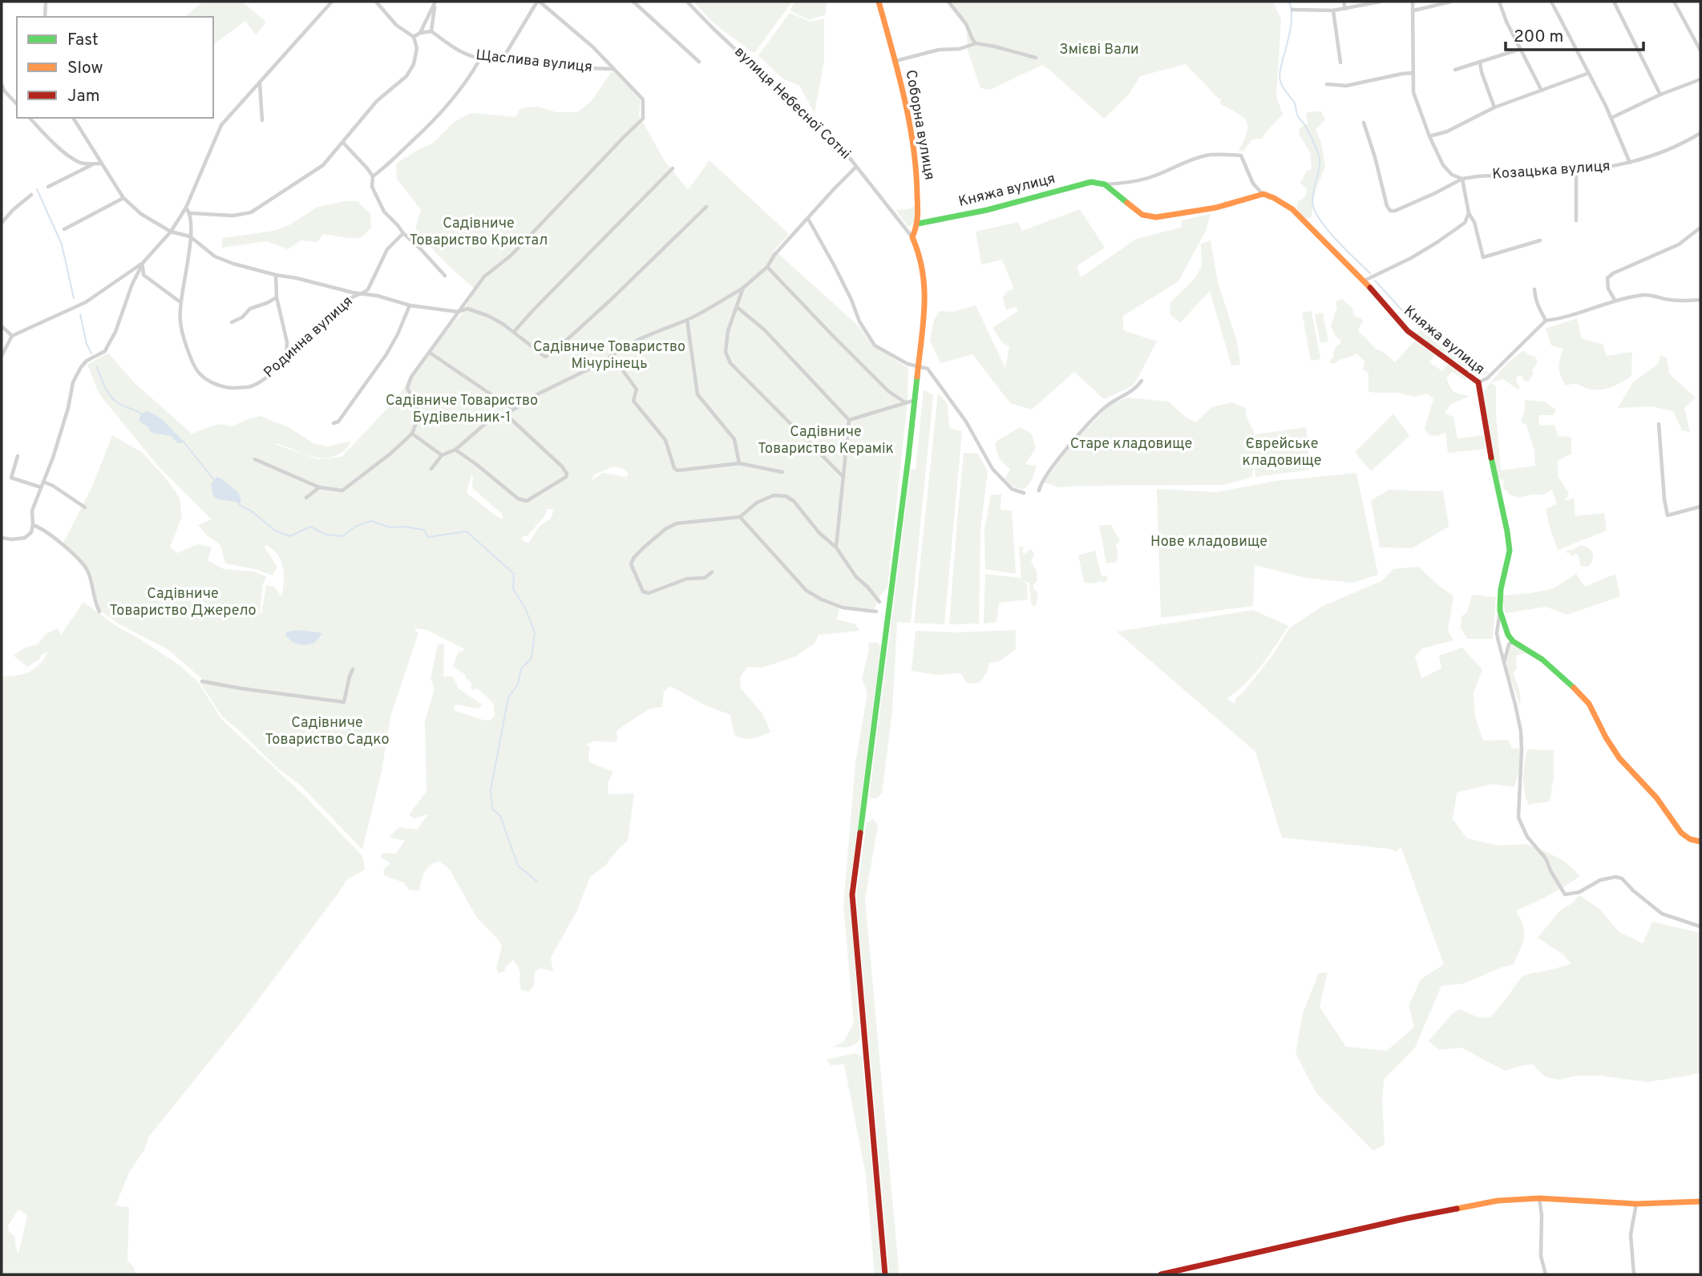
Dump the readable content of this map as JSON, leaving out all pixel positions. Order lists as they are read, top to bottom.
{
  "streets": {
    "street": [
      "Щаслива вулиця",
      "вулиця Небесної Сотні",
      "Соборна вулиця",
      "Козацька вулиця",
      "Княжа вулиця",
      "Родинна вулиця"
    ]
  },
  "crossings": [
    ["вулиця Небесної Сотні", "Соборна вулиця"],
    ["Соборна вулиця", "Княжа вулиця"]
  ],
  "parks": [
    "Змієві Вали",
    "Садівниче Товариство Кристал",
    "Садівниче Товариство Мічурінець",
    "Садівниче Товариство Будівельник-1",
    "Садівниче Товариство Керамік",
    "Старе кладовище",
    "Єврейське кладовище",
    "Нове кладовище",
    "Садівниче Товариство Джерело",
    "Садівниче Товариство Садко"
  ],
  "legend": ["Fast", "Slow", "Jam"],
  "scale_bar": "200 m"
}
